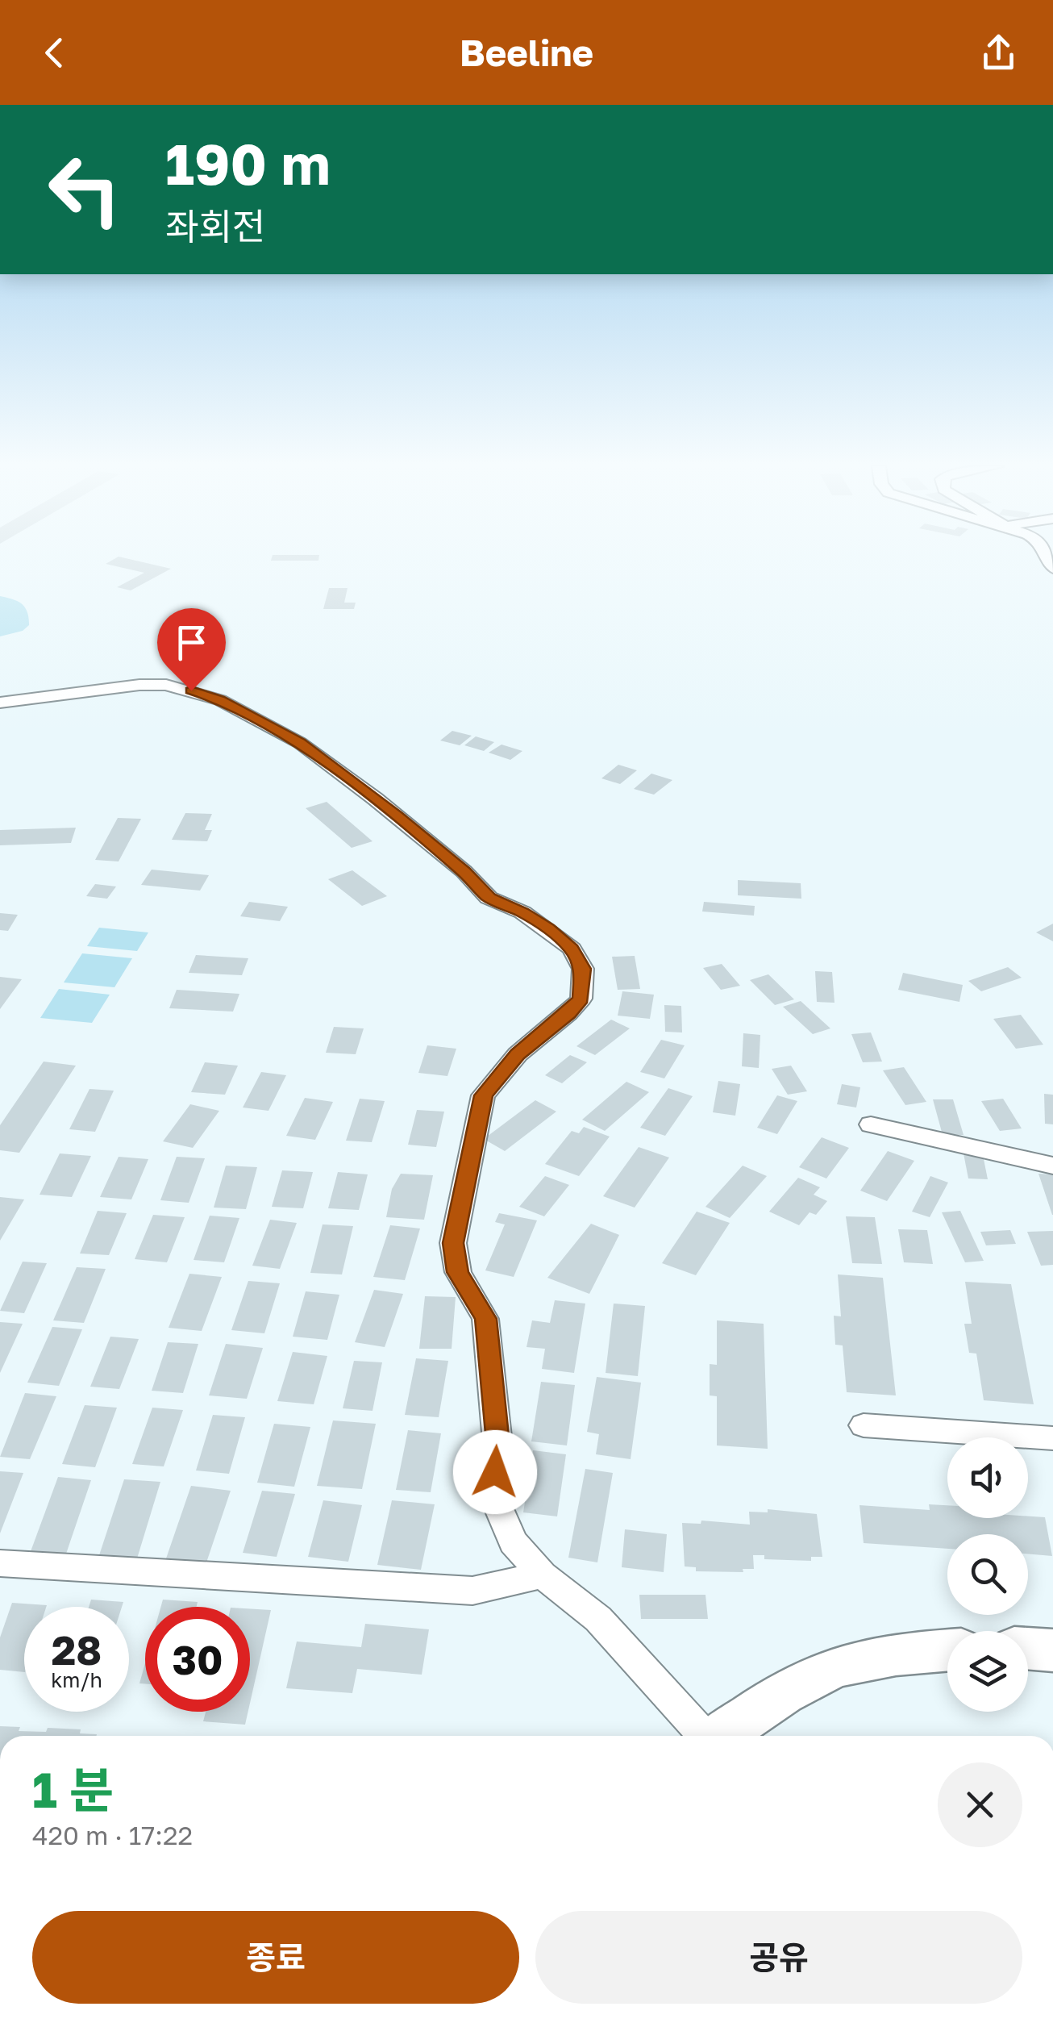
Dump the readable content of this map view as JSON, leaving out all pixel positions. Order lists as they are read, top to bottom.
{
  "page": {
    "header": "Beeline",
    "turn": ["190 m", "좌회전"],
    "speed": "28 km/h",
    "limit": "30",
    "heading": ["1 분", "420 m · 17:22"],
    "buttons": ["종료", "공유"]
  }
}
